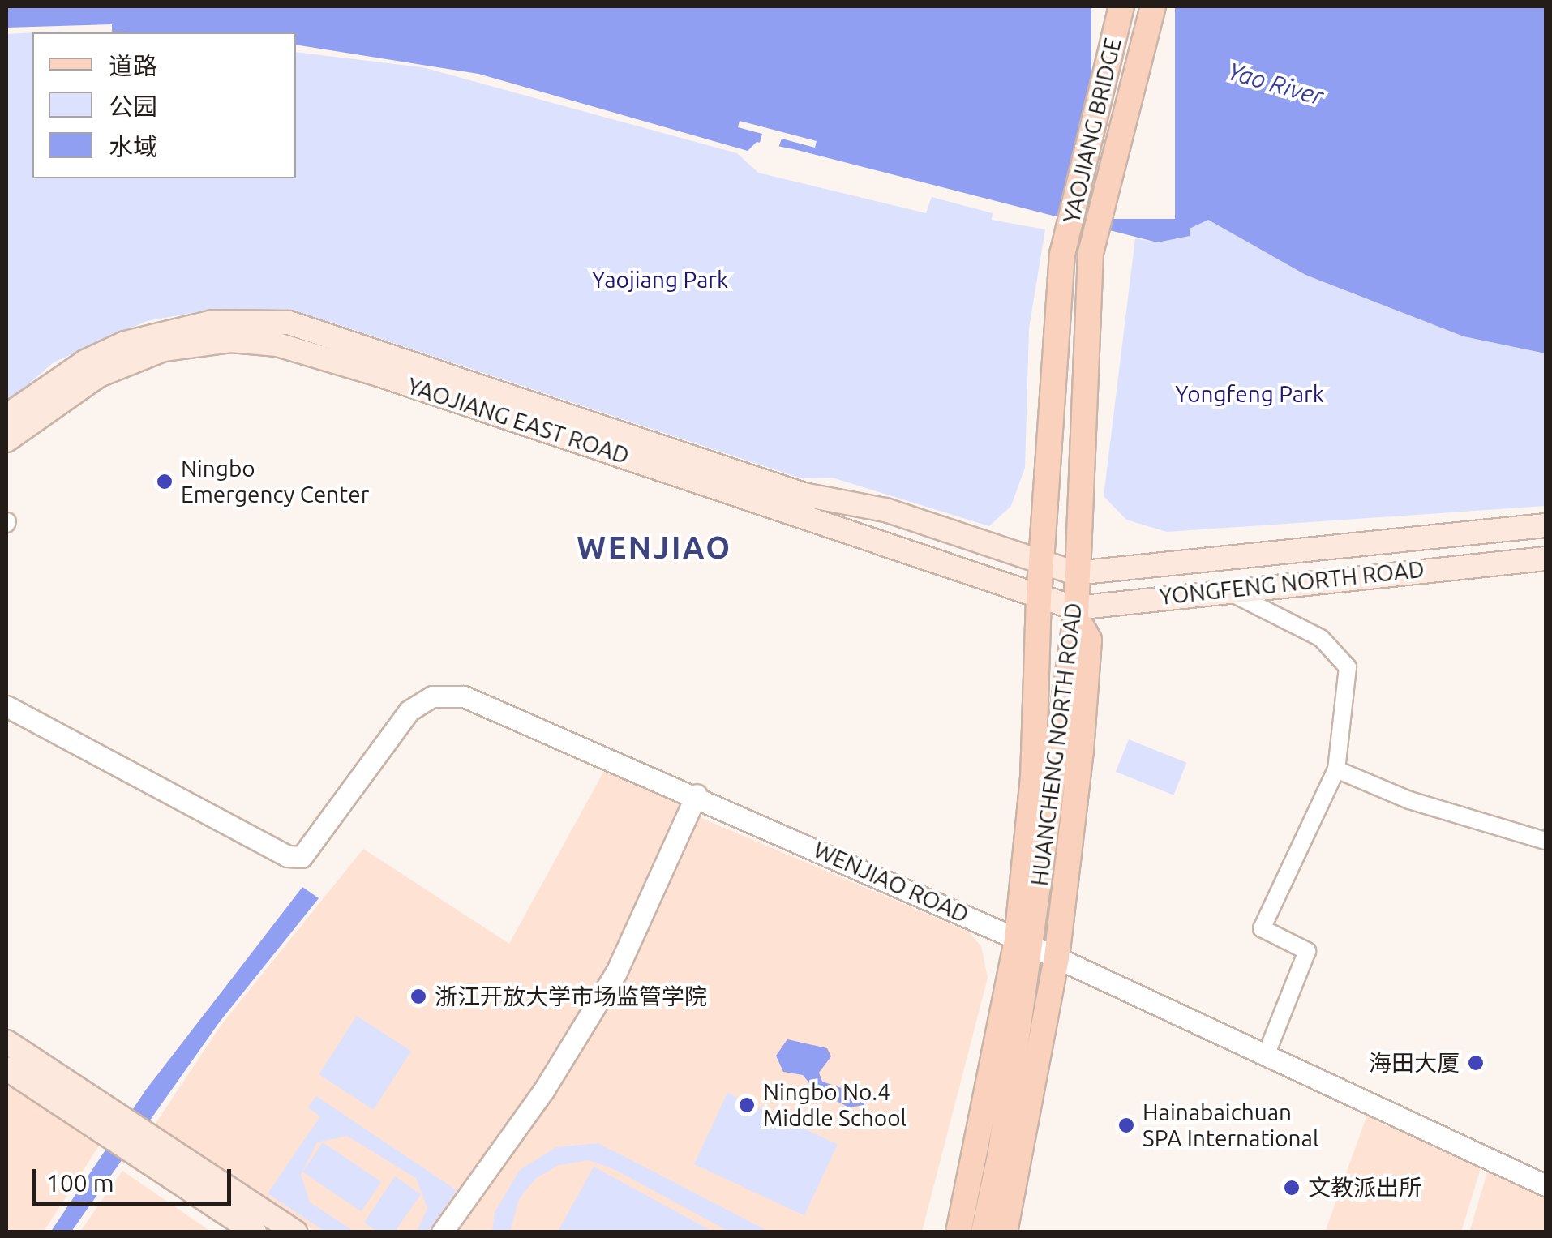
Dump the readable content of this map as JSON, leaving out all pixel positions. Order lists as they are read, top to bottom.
{
  "streets": {
    "main road": [
      "YAOJIANG BRIDGE",
      "YAOJIANG EAST ROAD",
      "YONGFENG NORTH ROAD",
      "HUANCHENG NORTH ROAD"
    ],
    "street": ["WENJIAO ROAD"]
  },
  "crossings": [
    ["YAOJIANG BRIDGE", "HUANCHENG NORTH ROAD"],
    ["YAOJIANG EAST ROAD", "YONGFENG NORTH ROAD"],
    ["YAOJIANG EAST ROAD", "HUANCHENG NORTH ROAD"],
    ["YONGFENG NORTH ROAD", "HUANCHENG NORTH ROAD"],
    ["HUANCHENG NORTH ROAD", "WENJIAO ROAD"]
  ],
  "districts": ["WENJIAO"],
  "water": ["Yao River"],
  "parks": ["Yaojiang Park", "Yongfeng Park"],
  "places": [
    "Ningbo Emergency Center",
    "浙江开放大学市场监管学院",
    "海田大厦",
    "Ningbo No.4 Middle School",
    "Hainabaichuan SPA International",
    "文教派出所"
  ],
  "legend": ["道路", "公园", "水域"],
  "scale_bar": "100 m"
}
